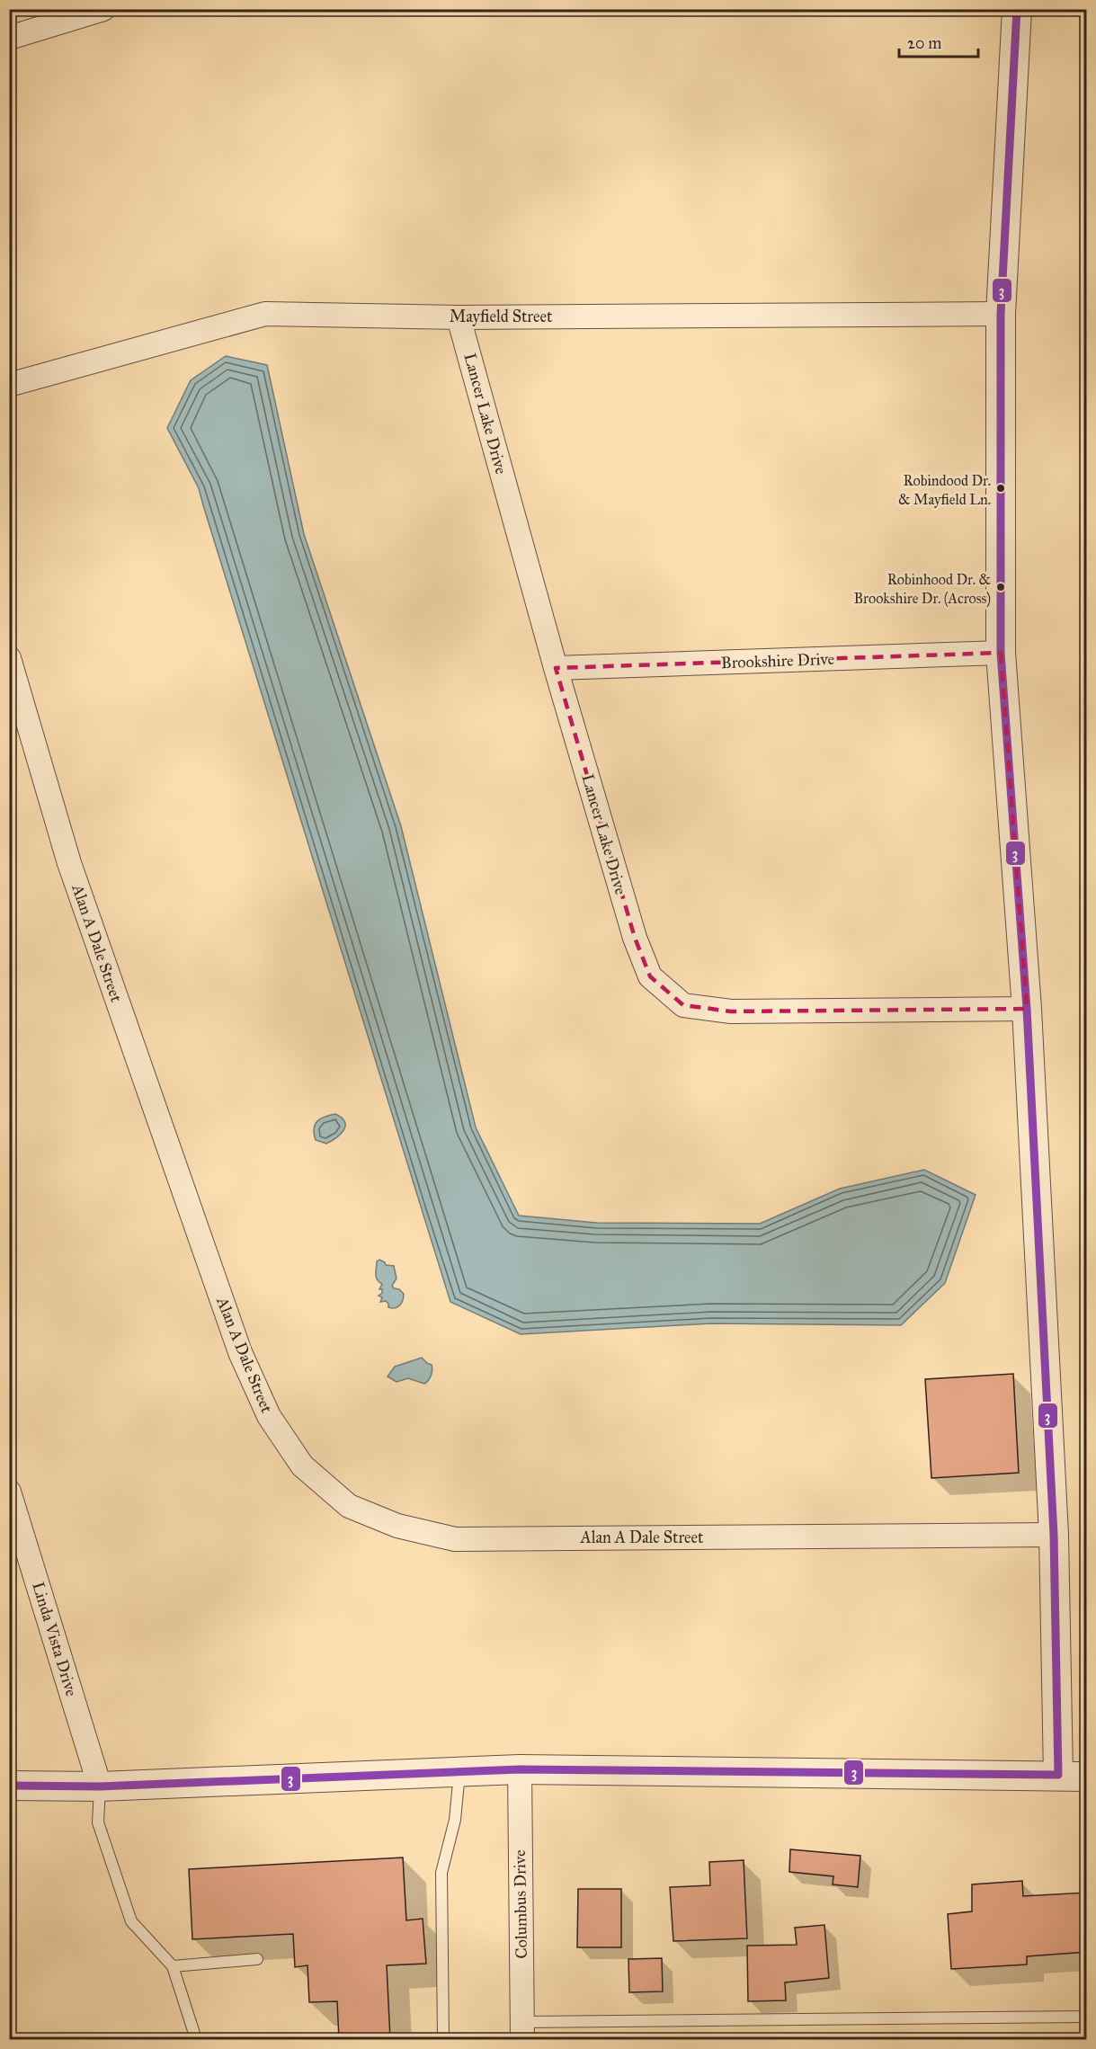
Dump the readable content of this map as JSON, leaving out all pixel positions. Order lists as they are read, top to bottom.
{
  "streets": {
    "street": [
      "Mayfield Street",
      "Lancer Lake Drive",
      "Brookshire Drive",
      "Alan A Dale Street",
      "Linda Vista Drive",
      "Columbus Drive"
    ]
  },
  "crossings": [
    ["Mayfield Street", "Lancer Lake Drive"],
    ["Lancer Lake Drive", "Brookshire Drive"]
  ],
  "places": ["Robindood Dr. & Mayfield Ln.", "Robinhood Dr. & Brookshire Dr. (Across)"],
  "lines": ["transit line 3"],
  "scale_bar": "20 m"
}
